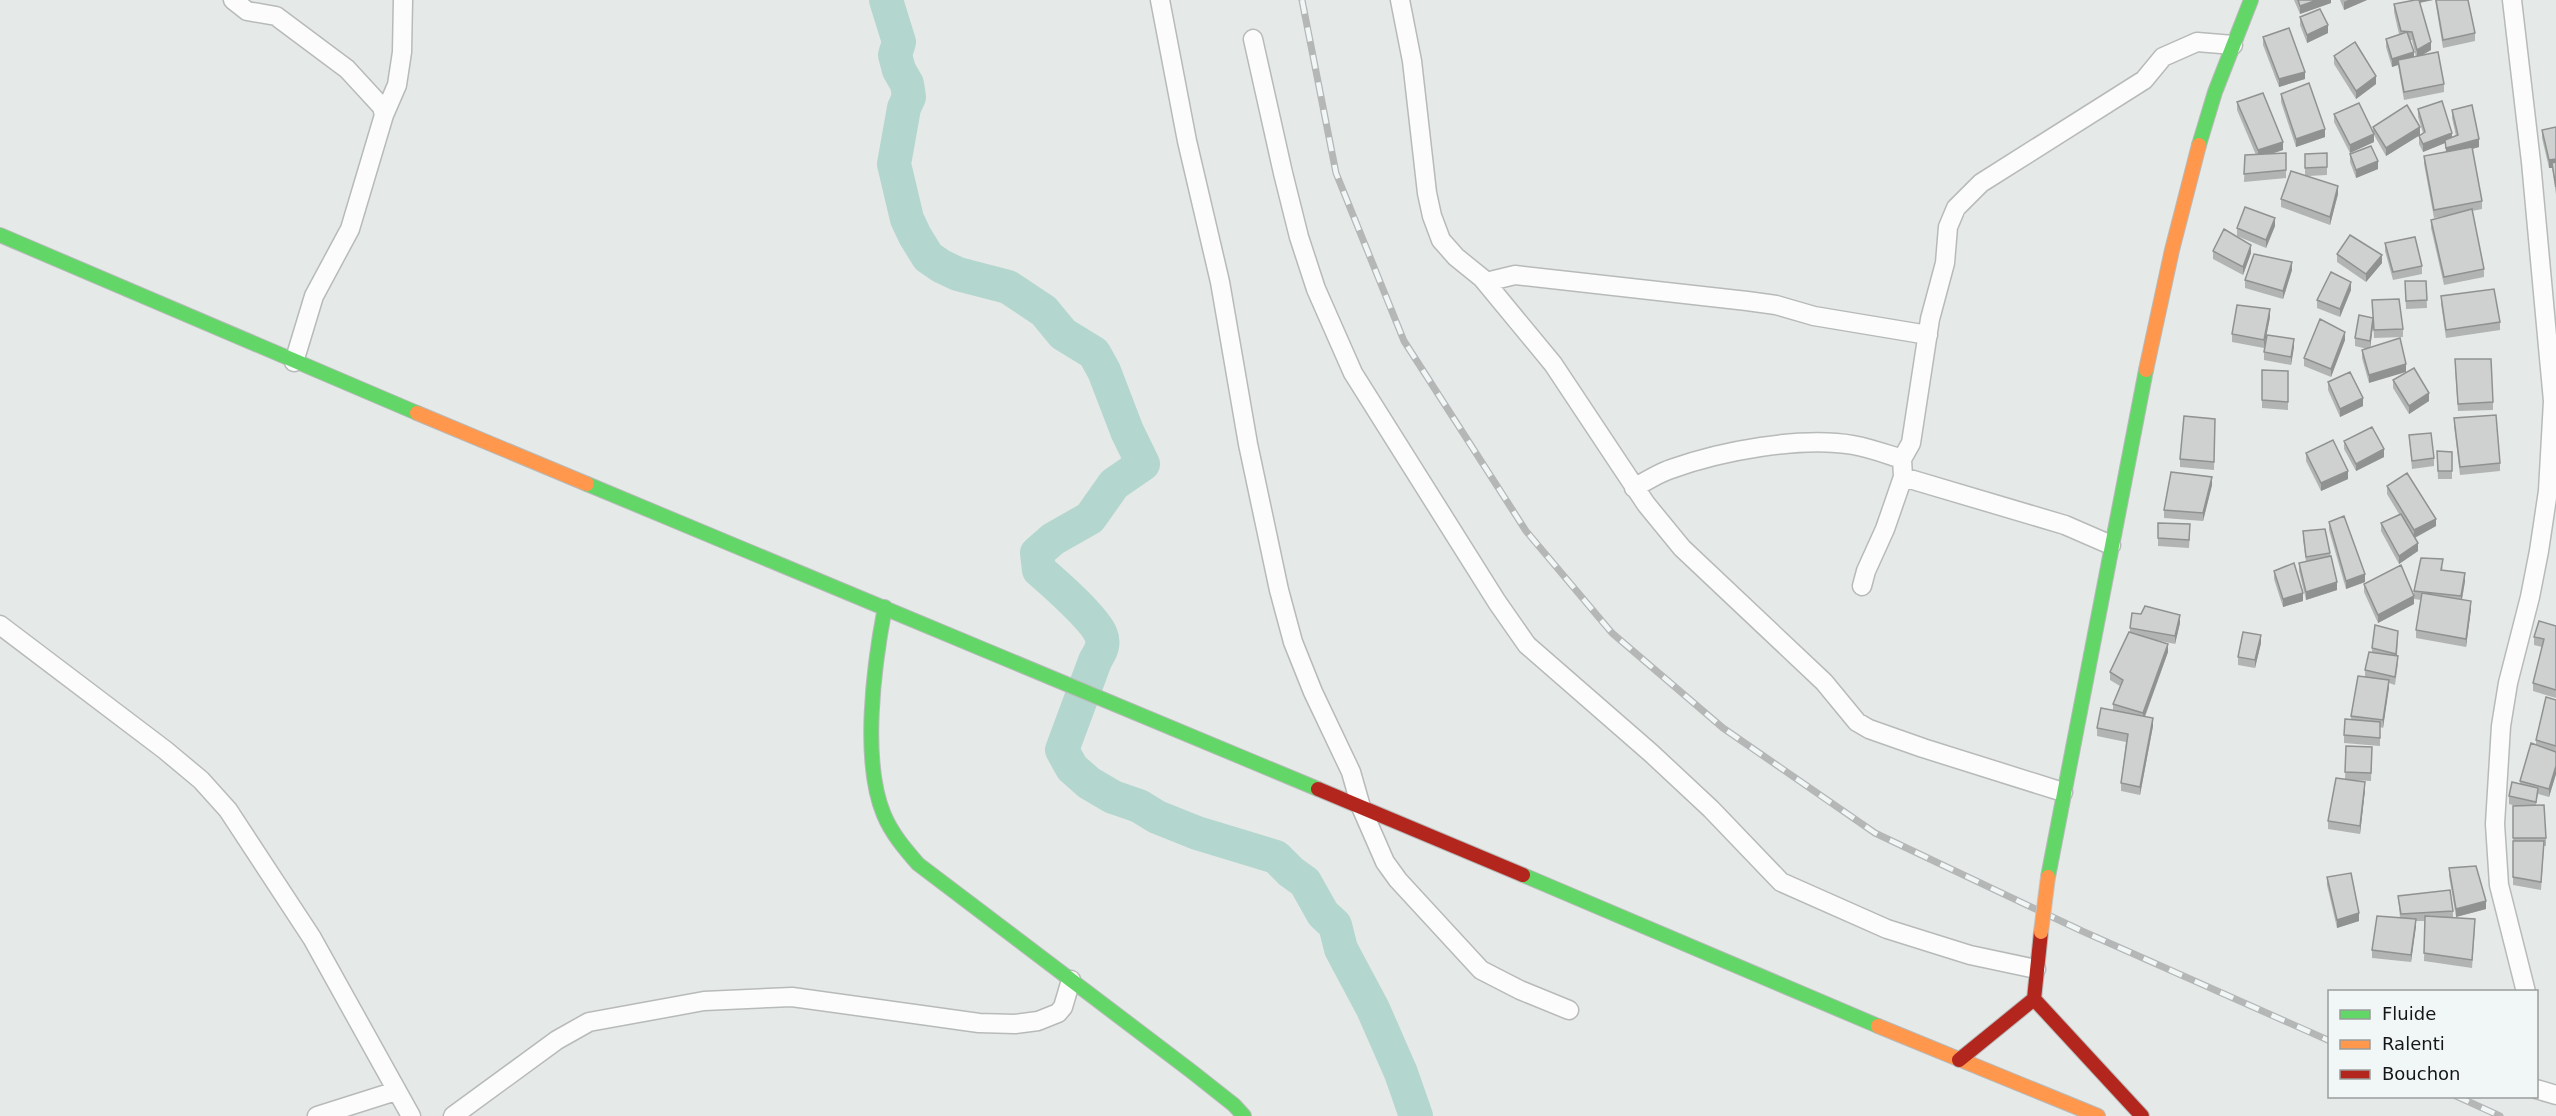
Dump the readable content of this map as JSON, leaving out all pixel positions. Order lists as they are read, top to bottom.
{
  "legend": ["Fluide", "Ralenti", "Bouchon"]
}
